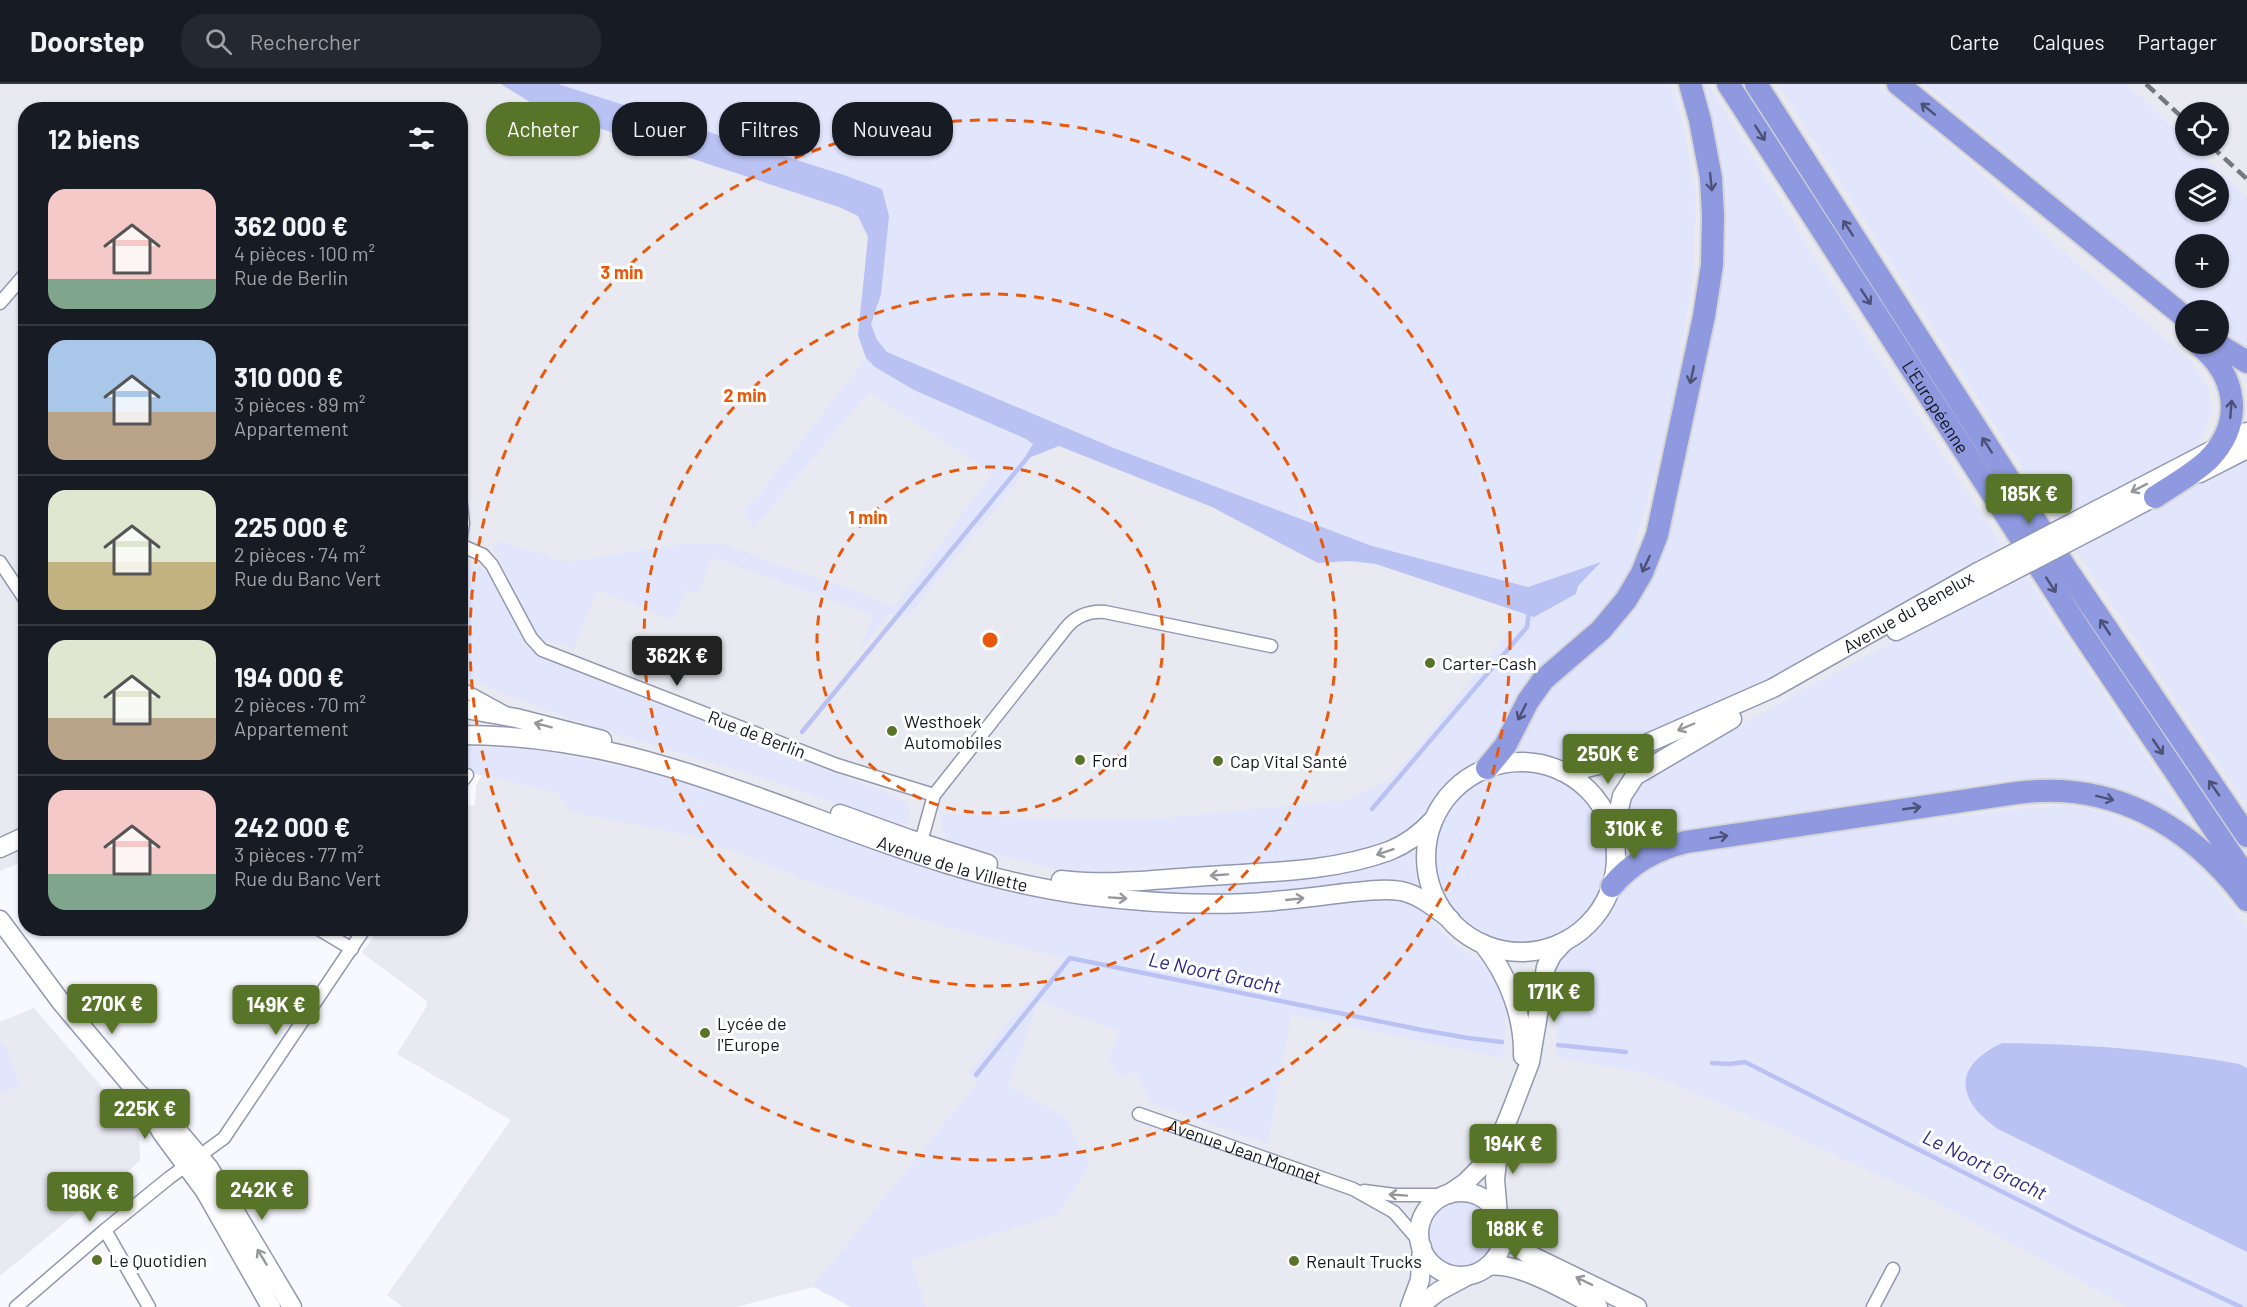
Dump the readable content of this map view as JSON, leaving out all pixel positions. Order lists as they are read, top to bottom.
{
  "streets": {
    "highway": ["L'Européenne"],
    "main road": ["Avenue du Benelux", "Avenue de la Villette"],
    "street": ["Rue de Berlin", "Avenue Jean Monnet"]
  },
  "crossings": [
    ["Avenue du Benelux", "Avenue de la Villette"]
  ],
  "water": ["Le Noort Gracht"],
  "places": [
    "Carter-Cash",
    "Westhoek Automobiles",
    "Ford",
    "Cap Vital Santé",
    "Lycée de l'Europe",
    "Le Quotidien",
    "Renault Trucks"
  ],
  "page": {
    "header": "Doorstep",
    "search": "Rechercher",
    "nav": ["Carte", "Calques", "Partager"],
    "map_buttons": ["+", "−"],
    "chip": [
      "Acheter",
      "Louer",
      "Filtres",
      "Nouveau"
    ],
    "heading": "12 biens",
    "list": [
      {
        "name": "362 000 €",
        "note": "4 pièces · 100 m² · Rue de Berlin"
      },
      {
        "name": "310 000 €",
        "note": "3 pièces · 89 m² · Appartement"
      },
      {
        "name": "225 000 €",
        "note": "2 pièces · 74 m² · Rue du Banc Vert"
      },
      {
        "name": "194 000 €",
        "note": "2 pièces · 70 m² · Appartement"
      },
      {
        "name": "242 000 €",
        "note": "3 pièces · 77 m² · Rue du Banc Vert"
      }
    ],
    "price": [
      "185K €",
      "362K €",
      "250K €",
      "310K €",
      "171K €",
      "270K €",
      "149K €",
      "225K €",
      "194K €",
      "242K €",
      "196K €",
      "188K €"
    ]
  },
  "rings": ["3 min", "2 min", "1 min"]
}
